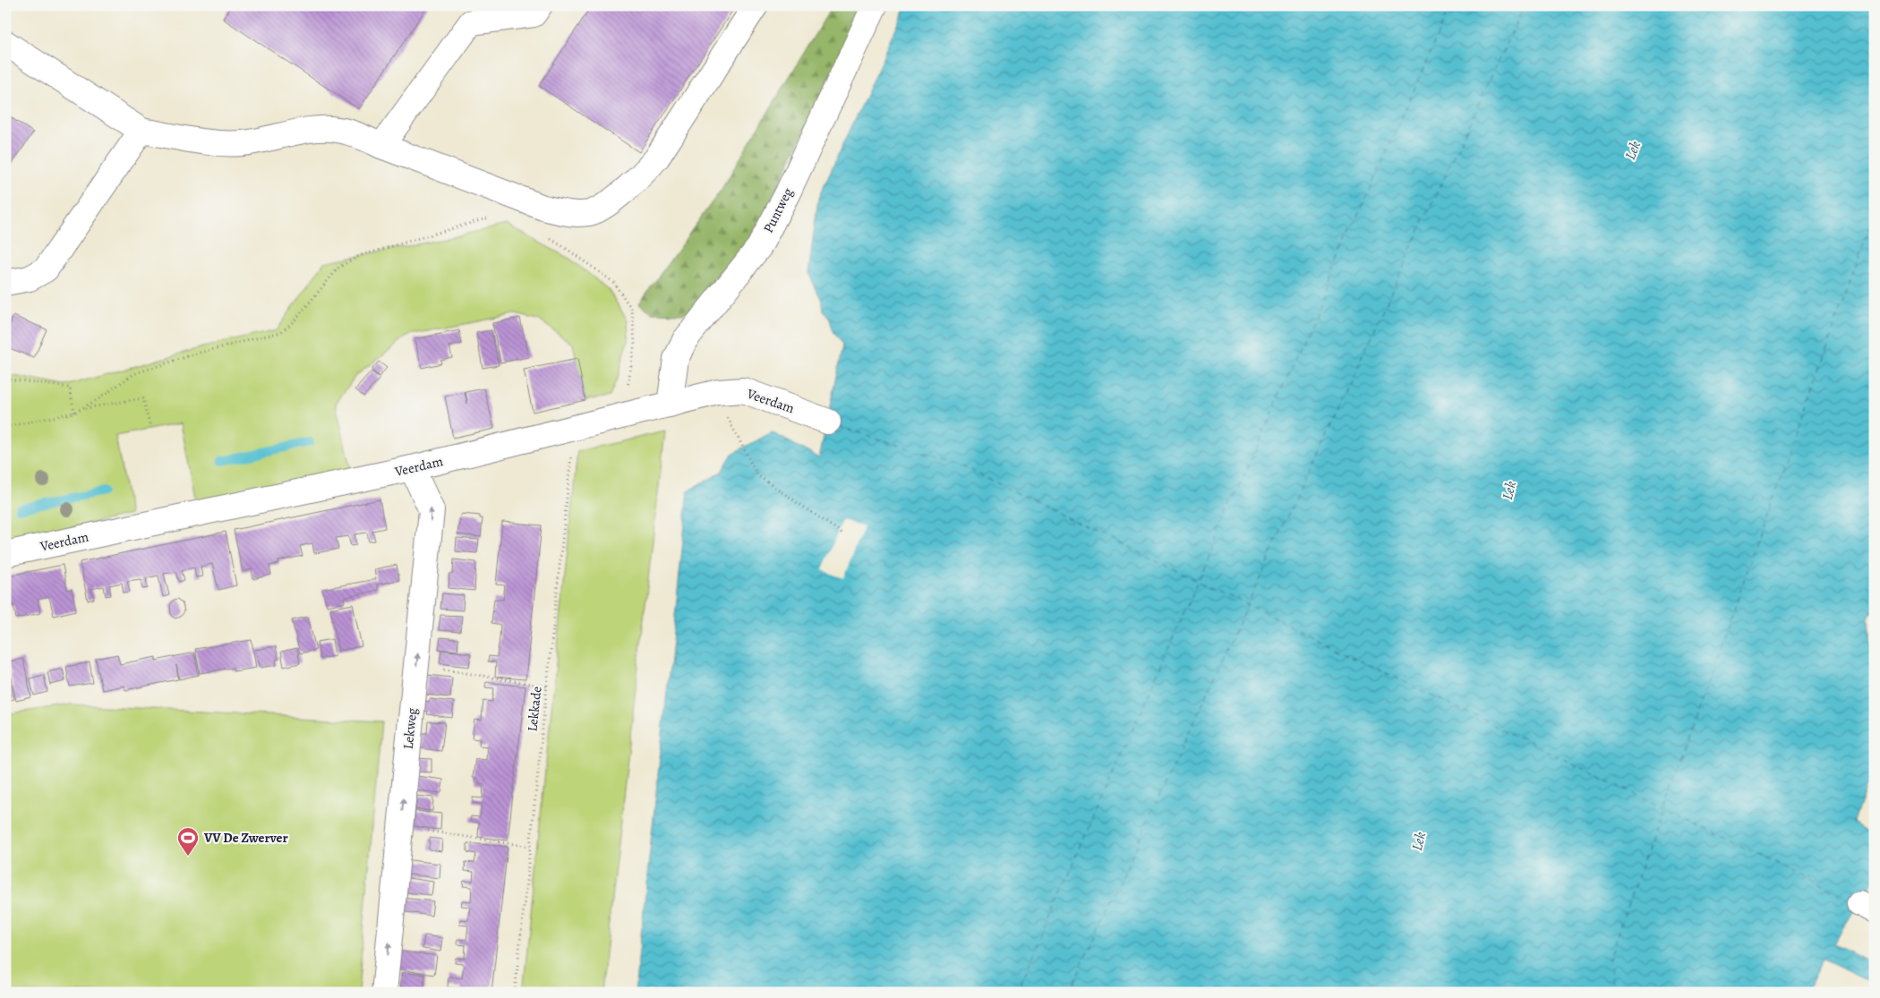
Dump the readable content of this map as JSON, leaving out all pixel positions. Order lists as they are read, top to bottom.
{
  "streets": {
    "street": ["Puntweg", "Veerdam", "Lekweg"],
    "path": ["Lekkade"]
  },
  "crossings": [
    ["Puntweg", "Veerdam"],
    ["Veerdam", "Lekkade"],
    ["Veerdam", "Lekweg"]
  ],
  "one_way": ["Lekweg"],
  "water": ["Lek"],
  "places": {
    "sports": ["VV De Zwerver"]
  }
}
